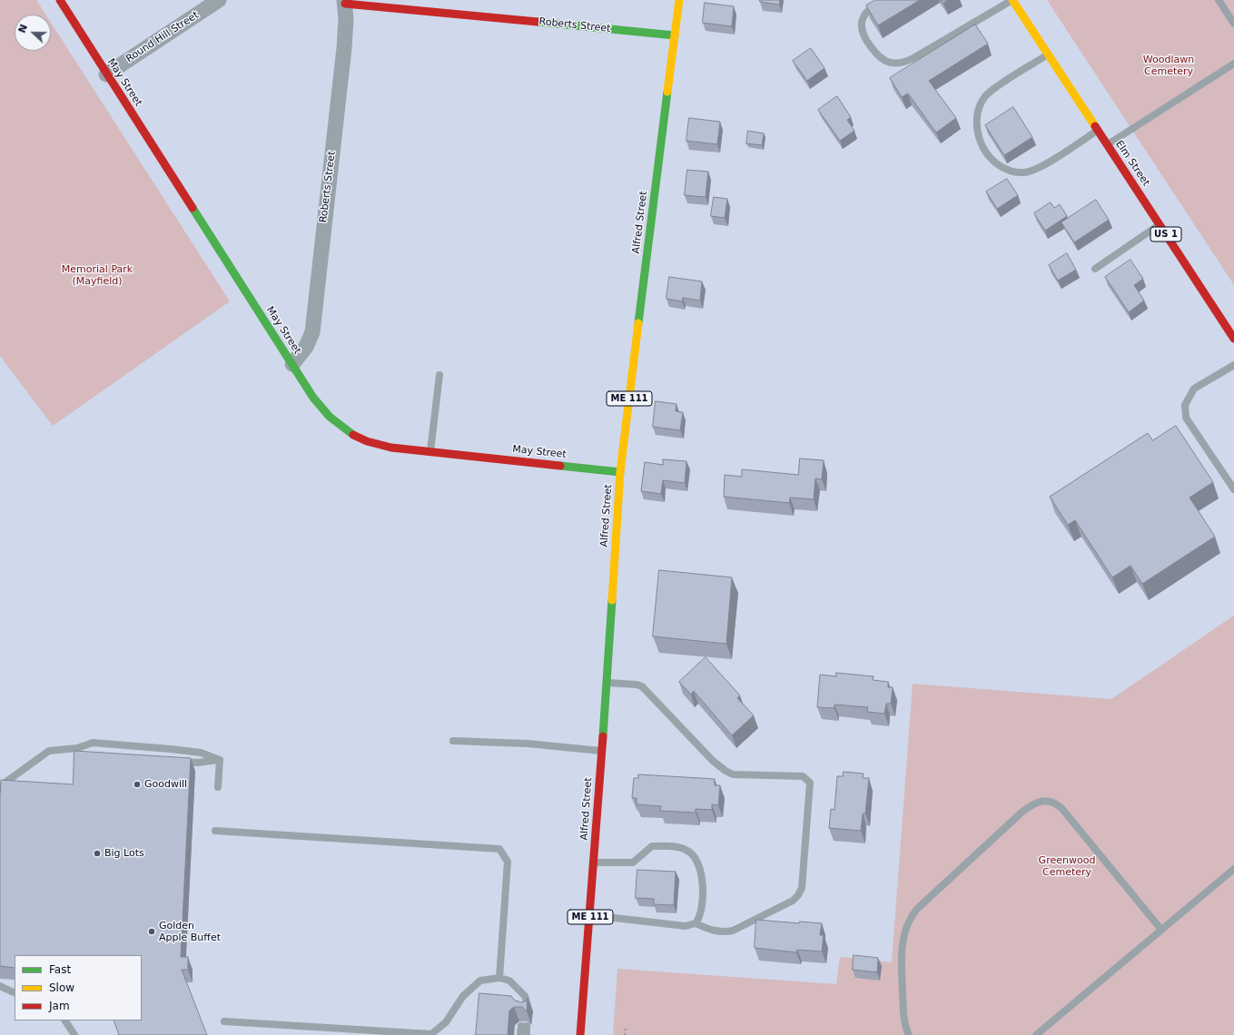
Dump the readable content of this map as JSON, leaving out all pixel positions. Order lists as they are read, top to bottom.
{
  "streets": {
    "main road": [
      "Roberts Street",
      "May Street",
      "Elm Street",
      "Alfred Street",
      "US 1",
      "ME 111"
    ],
    "street": ["Round Hill Street"]
  },
  "crossings": [
    ["Roberts Street", "May Street"],
    ["Roberts Street", "Alfred Street"],
    ["Round Hill Street", "May Street"],
    ["May Street", "Alfred Street"]
  ],
  "parks": ["Woodlawn Cemetery", "Memorial Park (Mayfield)", "Greenwood Cemetery"],
  "places": ["Goodwill", "Big Lots", "Golden Apple Buffet"],
  "legend": ["Fast", "Slow", "Jam"],
  "north": "left"
}
